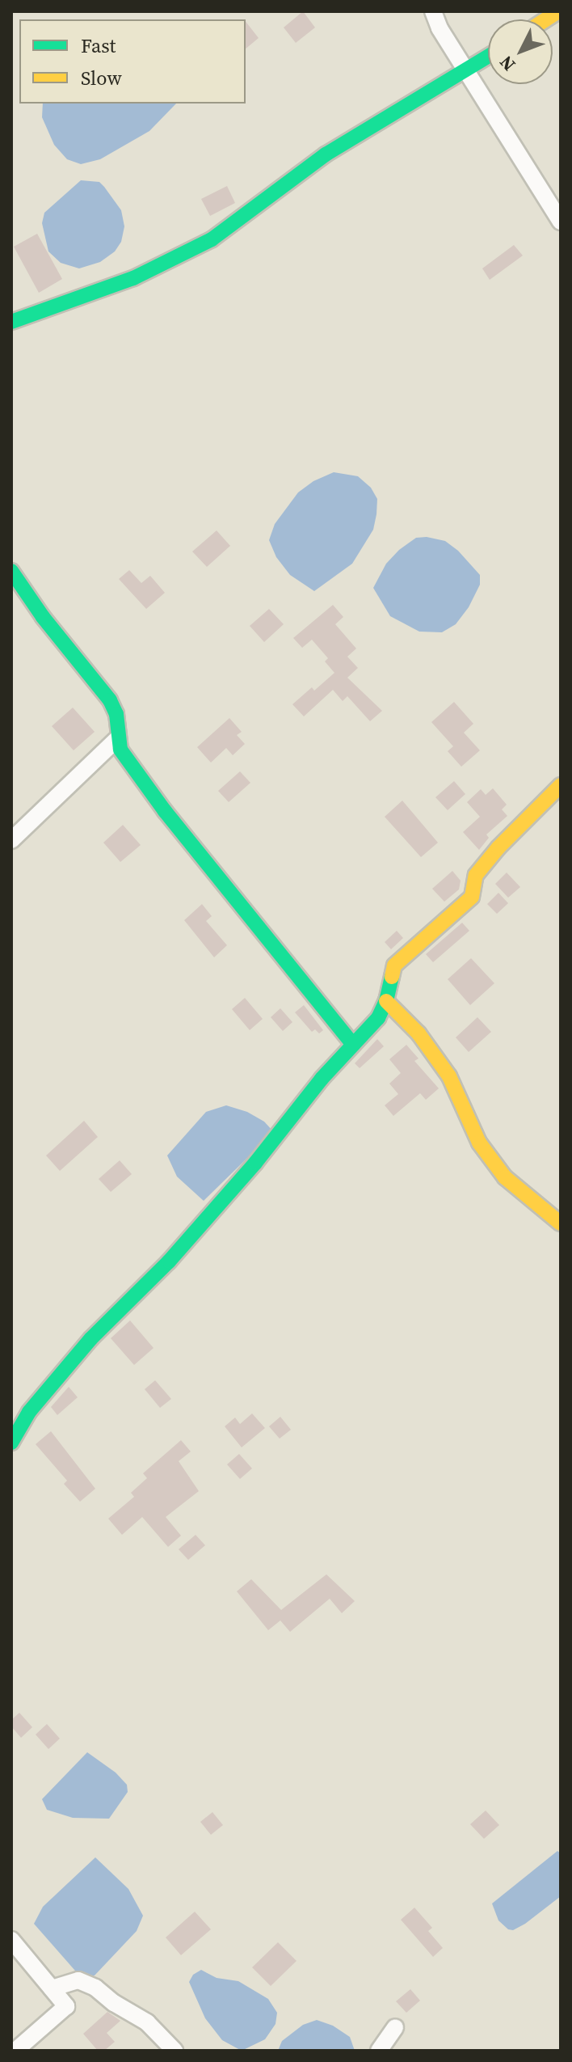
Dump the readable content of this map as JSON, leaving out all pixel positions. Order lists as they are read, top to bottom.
{
  "legend": ["Fast", "Slow"],
  "north": "bottom left"
}
